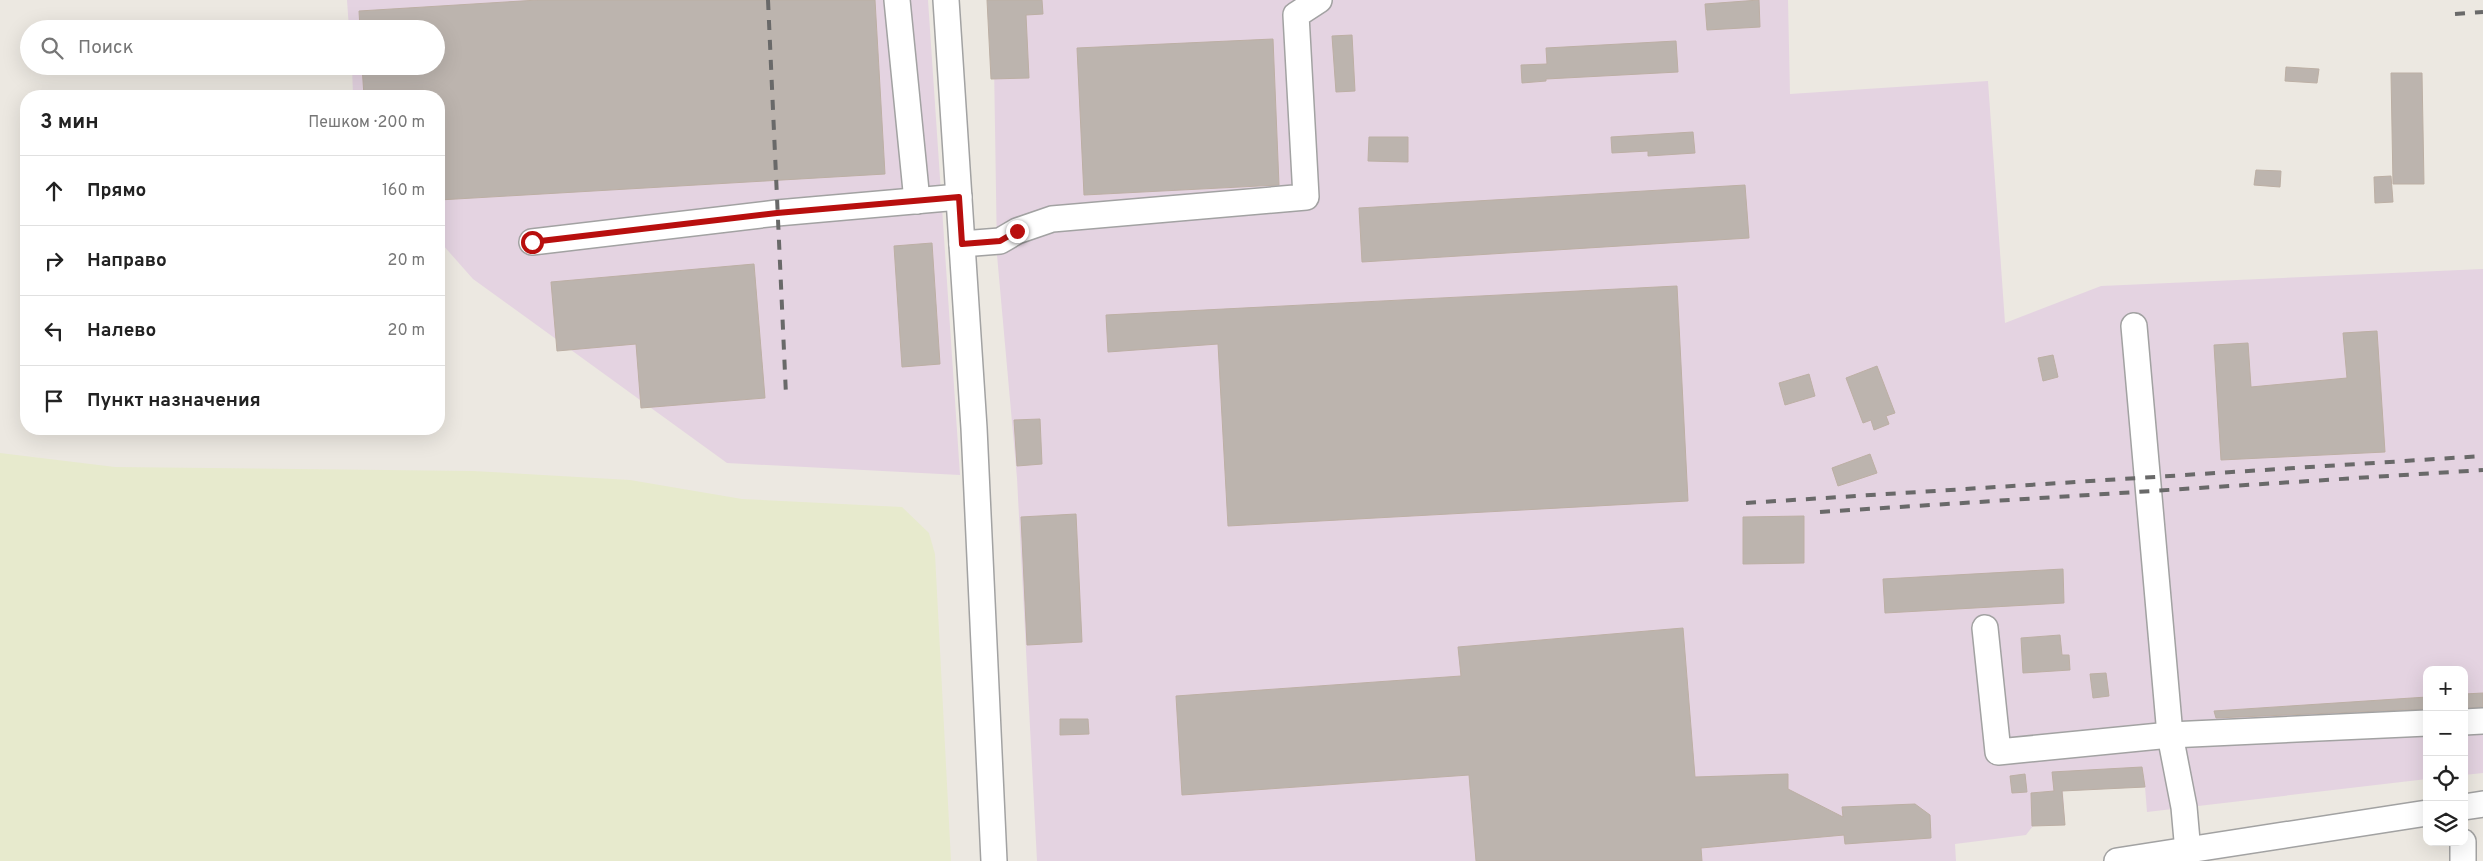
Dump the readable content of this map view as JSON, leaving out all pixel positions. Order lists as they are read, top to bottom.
{
  "page": {
    "search": "Поиск",
    "heading": ["3 мин", "Пешком · 200 m"],
    "list": [
      ["Прямо", "160 m"],
      ["Направо", "20 m"],
      ["Налево", "20 m"],
      "Пункт назначения"
    ],
    "map_buttons": ["+", "−"]
  }
}
